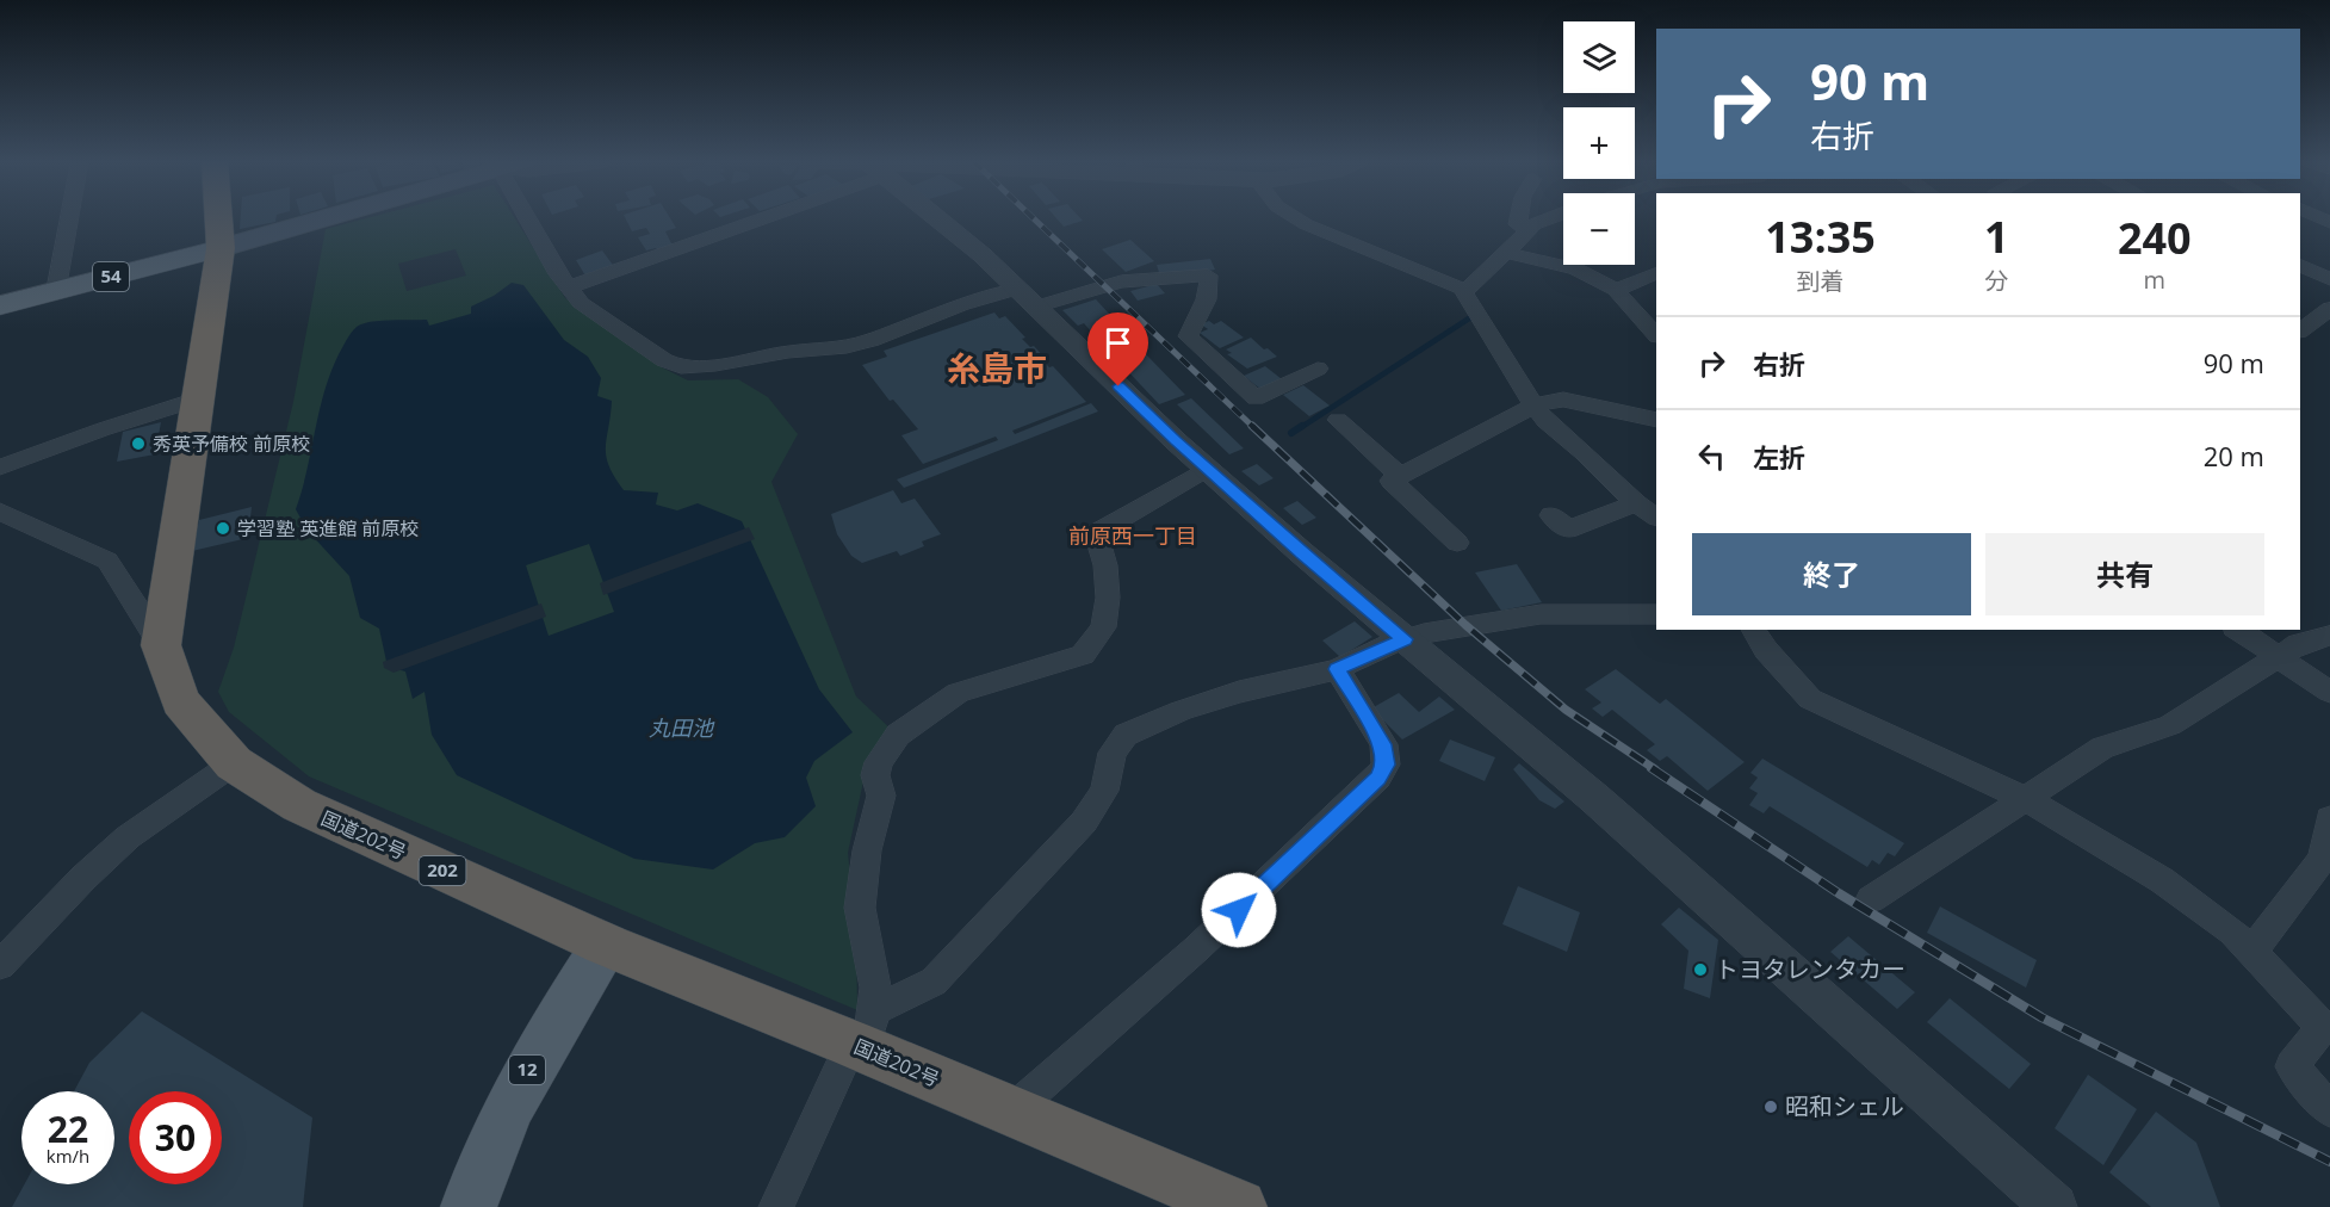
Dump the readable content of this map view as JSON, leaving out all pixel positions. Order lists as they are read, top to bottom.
{
  "streets": {
    "highway": ["国道202号", "202"],
    "main road": ["54", "12"]
  },
  "crossings": [
    ["54", "国道202号"],
    ["国道202号", "12"]
  ],
  "districts": ["糸島市", "前原西一丁目"],
  "water": ["丸田池"],
  "places": [
    "秀英予備校 前原校",
    "学習塾 英進館 前原校",
    "トヨタレンタカー",
    "昭和シェル"
  ],
  "page": {
    "map_buttons": ["+", "−"],
    "turn": ["90 m", "右折"],
    "eta": [
      "13:35",
      "到着",
      "1",
      "分",
      "240",
      "m"
    ],
    "list": [
      {
        "name": "右折",
        "value": "90 m"
      },
      {
        "name": "左折",
        "value": "20 m"
      }
    ],
    "buttons": ["終了", "共有"],
    "speed": "22 km/h",
    "limit": "30"
  }
}
